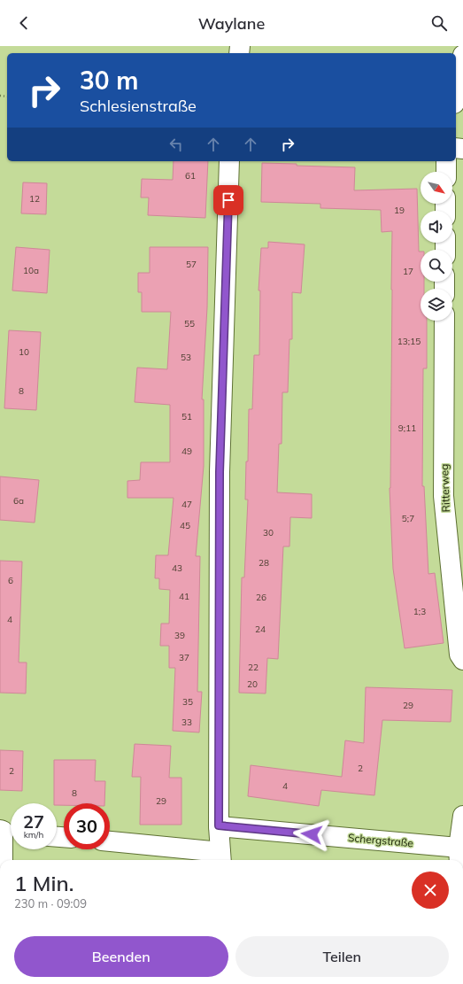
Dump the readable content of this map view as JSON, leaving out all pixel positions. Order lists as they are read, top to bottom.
{
  "streets": {
    "street": ["Ritterweg", "Schergstraße"]
  },
  "house_numbers": [
    "61",
    "12",
    "19",
    "57",
    "10a",
    "17",
    "55",
    "13;15",
    "10",
    "53",
    "8",
    "51",
    "9;11",
    "49",
    "6a",
    "47",
    "5;7",
    "45",
    "30",
    "28",
    "43",
    "6",
    "41",
    "26",
    "1;3",
    "4",
    "24",
    "39",
    "37",
    "22",
    "20",
    "35",
    "29",
    "33",
    "2",
    "2",
    "4",
    "8",
    "29"
  ],
  "north": "bottom right",
  "page": {
    "header": "Waylane",
    "turn": ["30 m", "Schlesienstraße"],
    "speed": "27 km/h",
    "limit": "30",
    "heading": ["1 Min.", "230 m · 09:09"],
    "buttons": ["Beenden", "Teilen"]
  }
}
